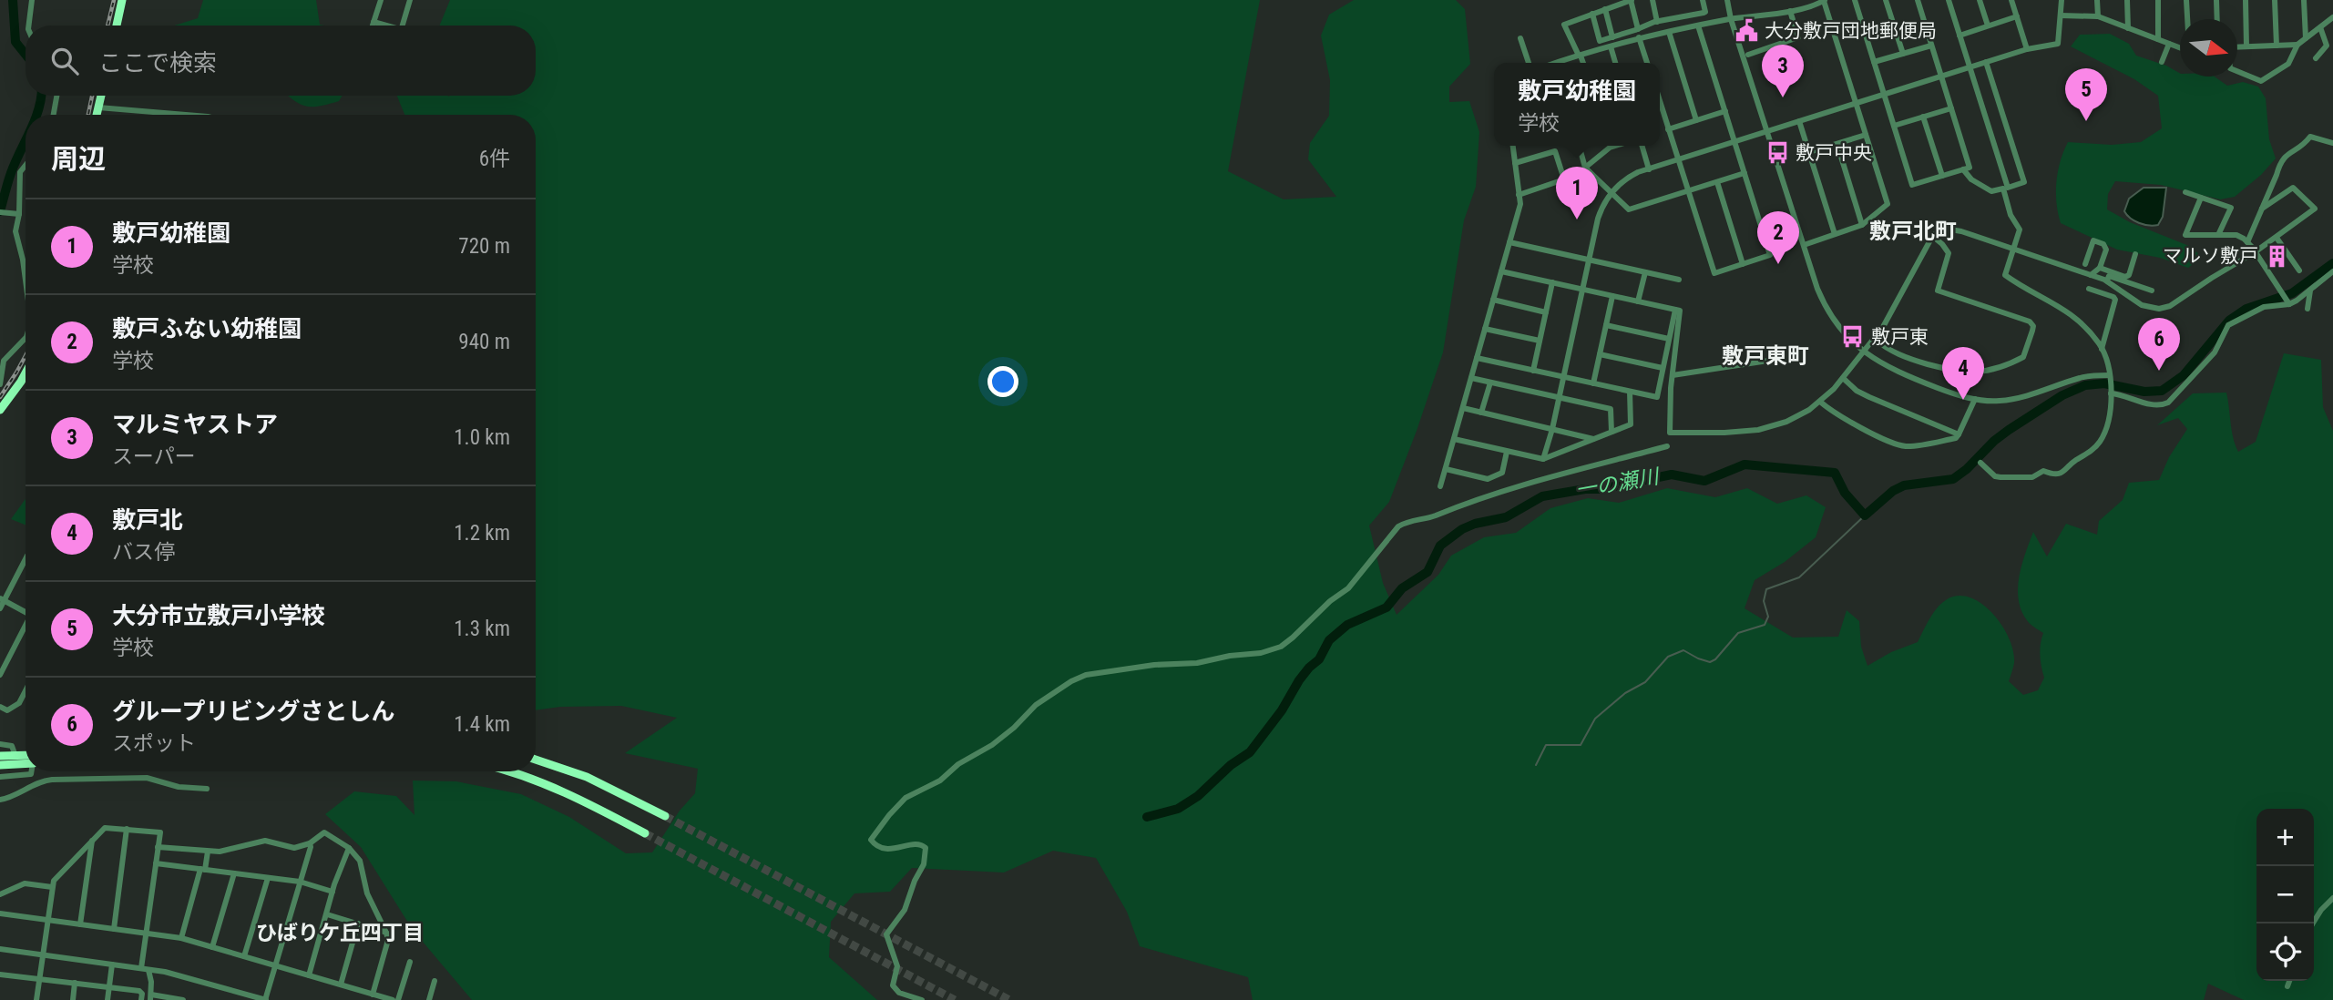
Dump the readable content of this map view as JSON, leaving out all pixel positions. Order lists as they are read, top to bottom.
{
  "districts": ["敷戸北町", "敷戸東町", "ひばりケ丘四丁目"],
  "water": ["一の瀬川"],
  "places": {
    "public building": ["大分敷戸団地郵便局"],
    "bus stop": ["敷戸中央", "敷戸東"],
    "building": ["マルソ敷戸"]
  },
  "north": "right",
  "page": {
    "search": "ここで検索",
    "pins": [
      "3",
      "5",
      "1",
      "2",
      "6",
      "4"
    ],
    "popup": ["敷戸幼稚園", "学校"],
    "heading": ["周辺", "6件"],
    "list": [
      {
        "mark": "1",
        "name": "敷戸幼稚園",
        "note": "学校",
        "value": "720 m"
      },
      {
        "mark": "2",
        "name": "敷戸ふない幼稚園",
        "note": "学校",
        "value": "940 m"
      },
      {
        "mark": "3",
        "name": "マルミヤストア",
        "note": "スーパー",
        "value": "1.0 km"
      },
      {
        "mark": "4",
        "name": "敷戸北",
        "note": "バス停",
        "value": "1.2 km"
      },
      {
        "mark": "5",
        "name": "大分市立敷戸小学校",
        "note": "学校",
        "value": "1.3 km"
      },
      {
        "mark": "6",
        "name": "グループリビングさとしん",
        "note": "スポット",
        "value": "1.4 km"
      }
    ],
    "map_buttons": ["+", "−"]
  }
}
